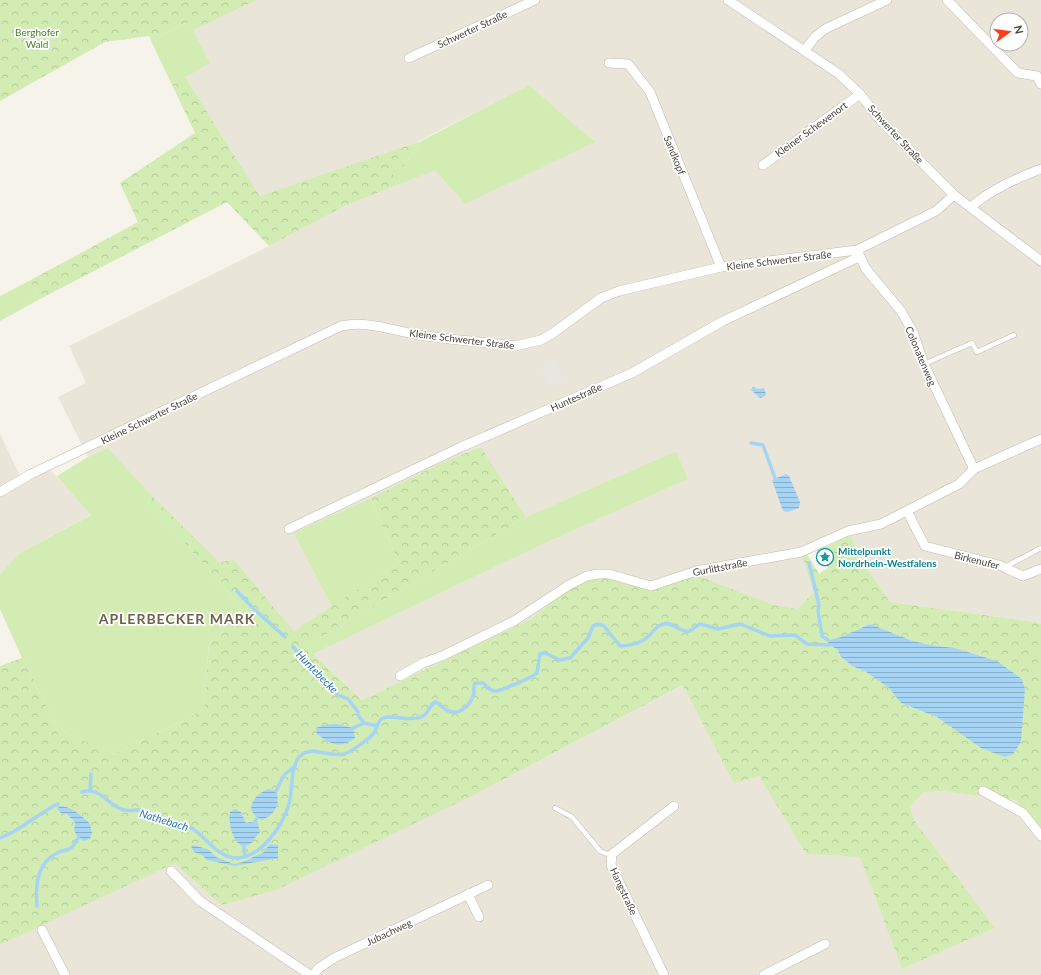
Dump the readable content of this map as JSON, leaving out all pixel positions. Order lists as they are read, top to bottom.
{
  "streets": {
    "street": [
      "Schwerter Straße",
      "Kleiner Schewenort",
      "Sandkopf",
      "Kleine Schwerter Straße",
      "Colonatenweg",
      "Huntestraße",
      "Birkenufer",
      "Gurlittstraße",
      "Hangstraße",
      "Jubachweg"
    ]
  },
  "crossings": [
    ["Schwerter Straße", "Kleiner Schewenort"],
    ["Schwerter Straße", "Kleine Schwerter Straße"],
    ["Sandkopf", "Kleine Schwerter Straße"],
    ["Kleine Schwerter Straße", "Colonatenweg"],
    ["Kleine Schwerter Straße", "Huntestraße"],
    ["Colonatenweg", "Huntestraße"],
    ["Colonatenweg", "Gurlittstraße"],
    ["Birkenufer", "Gurlittstraße"]
  ],
  "districts": ["APLERBECKER MARK"],
  "water": ["Huntebecke", "Nathebach"],
  "parks": ["Berghofer Wald"],
  "places": {
    "place": ["Mittelpunkt Nordrhein-Westfalens"]
  },
  "north": "right"
}
